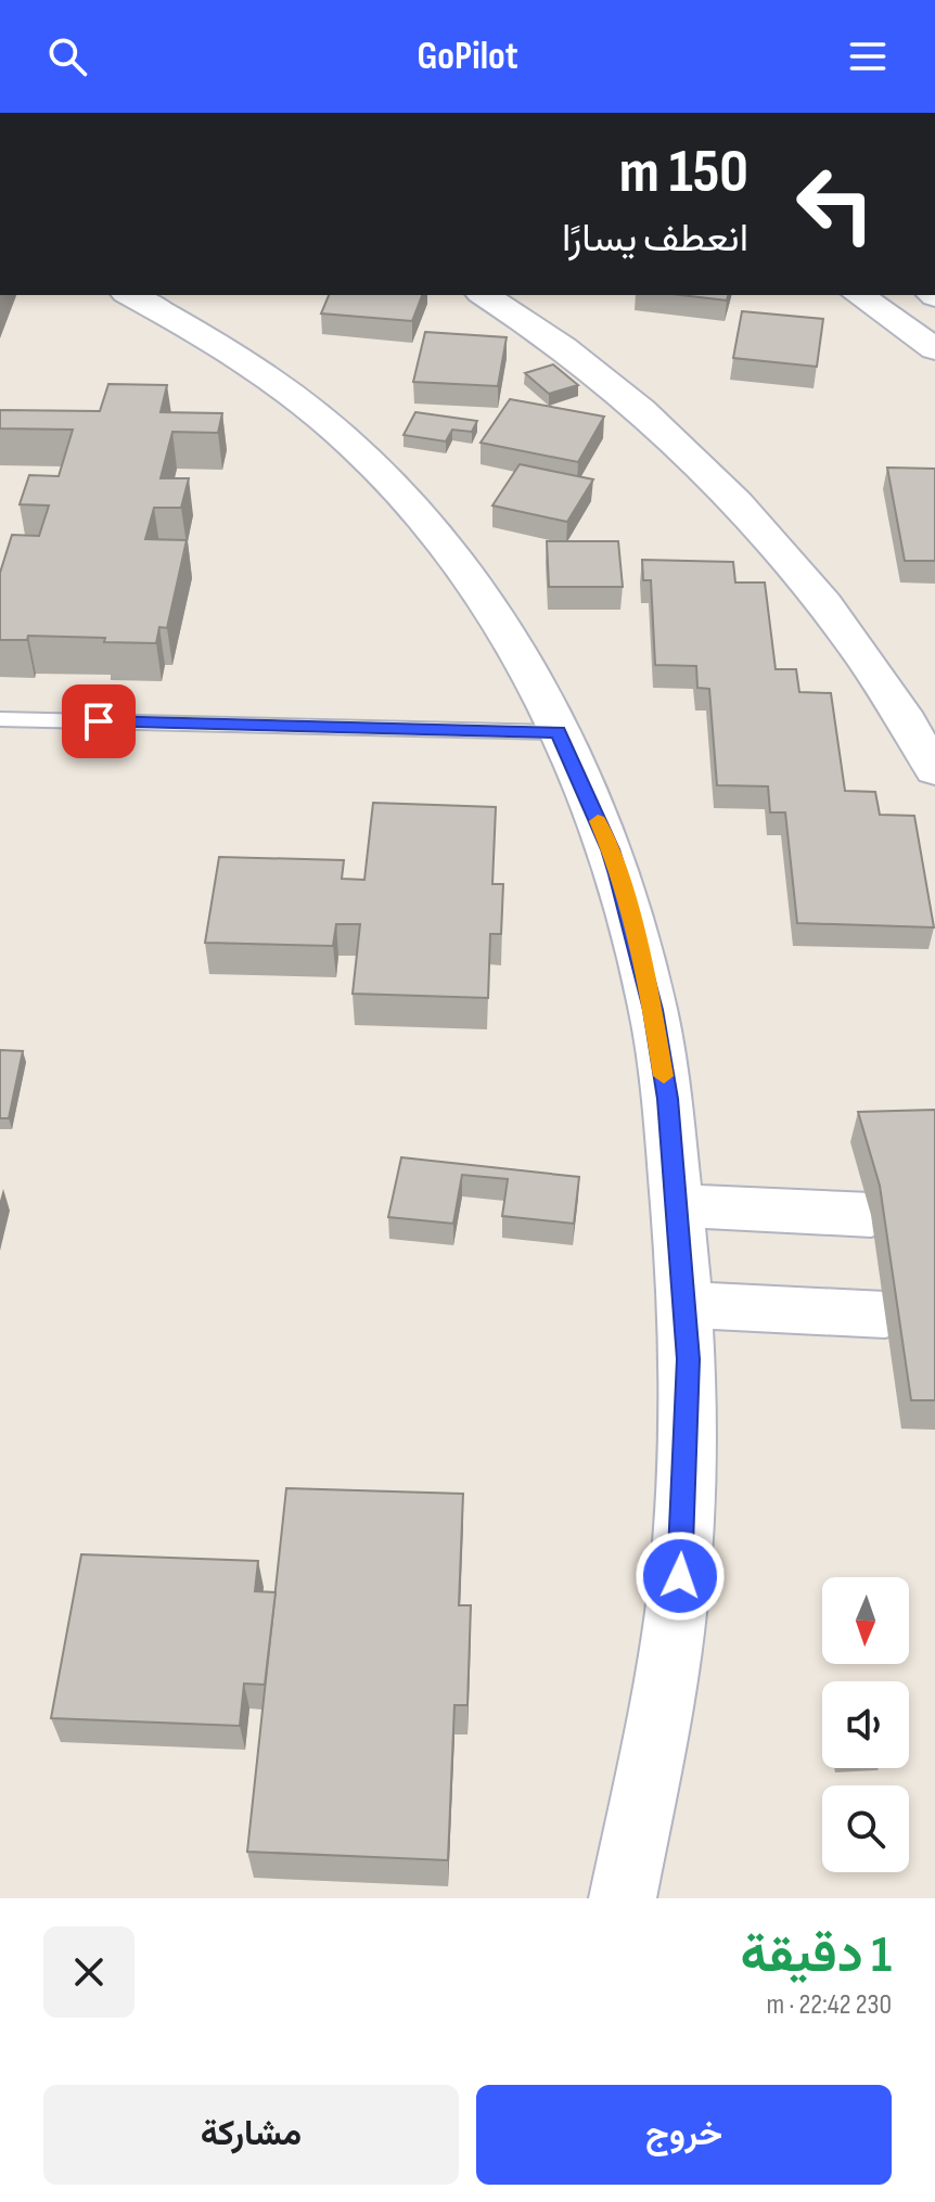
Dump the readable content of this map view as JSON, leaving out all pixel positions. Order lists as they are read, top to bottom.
{
  "north": "bottom",
  "page": {
    "header": "GoPilot",
    "turn": ["150 m", "انعطف يسارًا"],
    "heading": ["1 دقيقة", "230 m · 22:42"],
    "buttons": ["خروج", "مشاركة"]
  }
}
